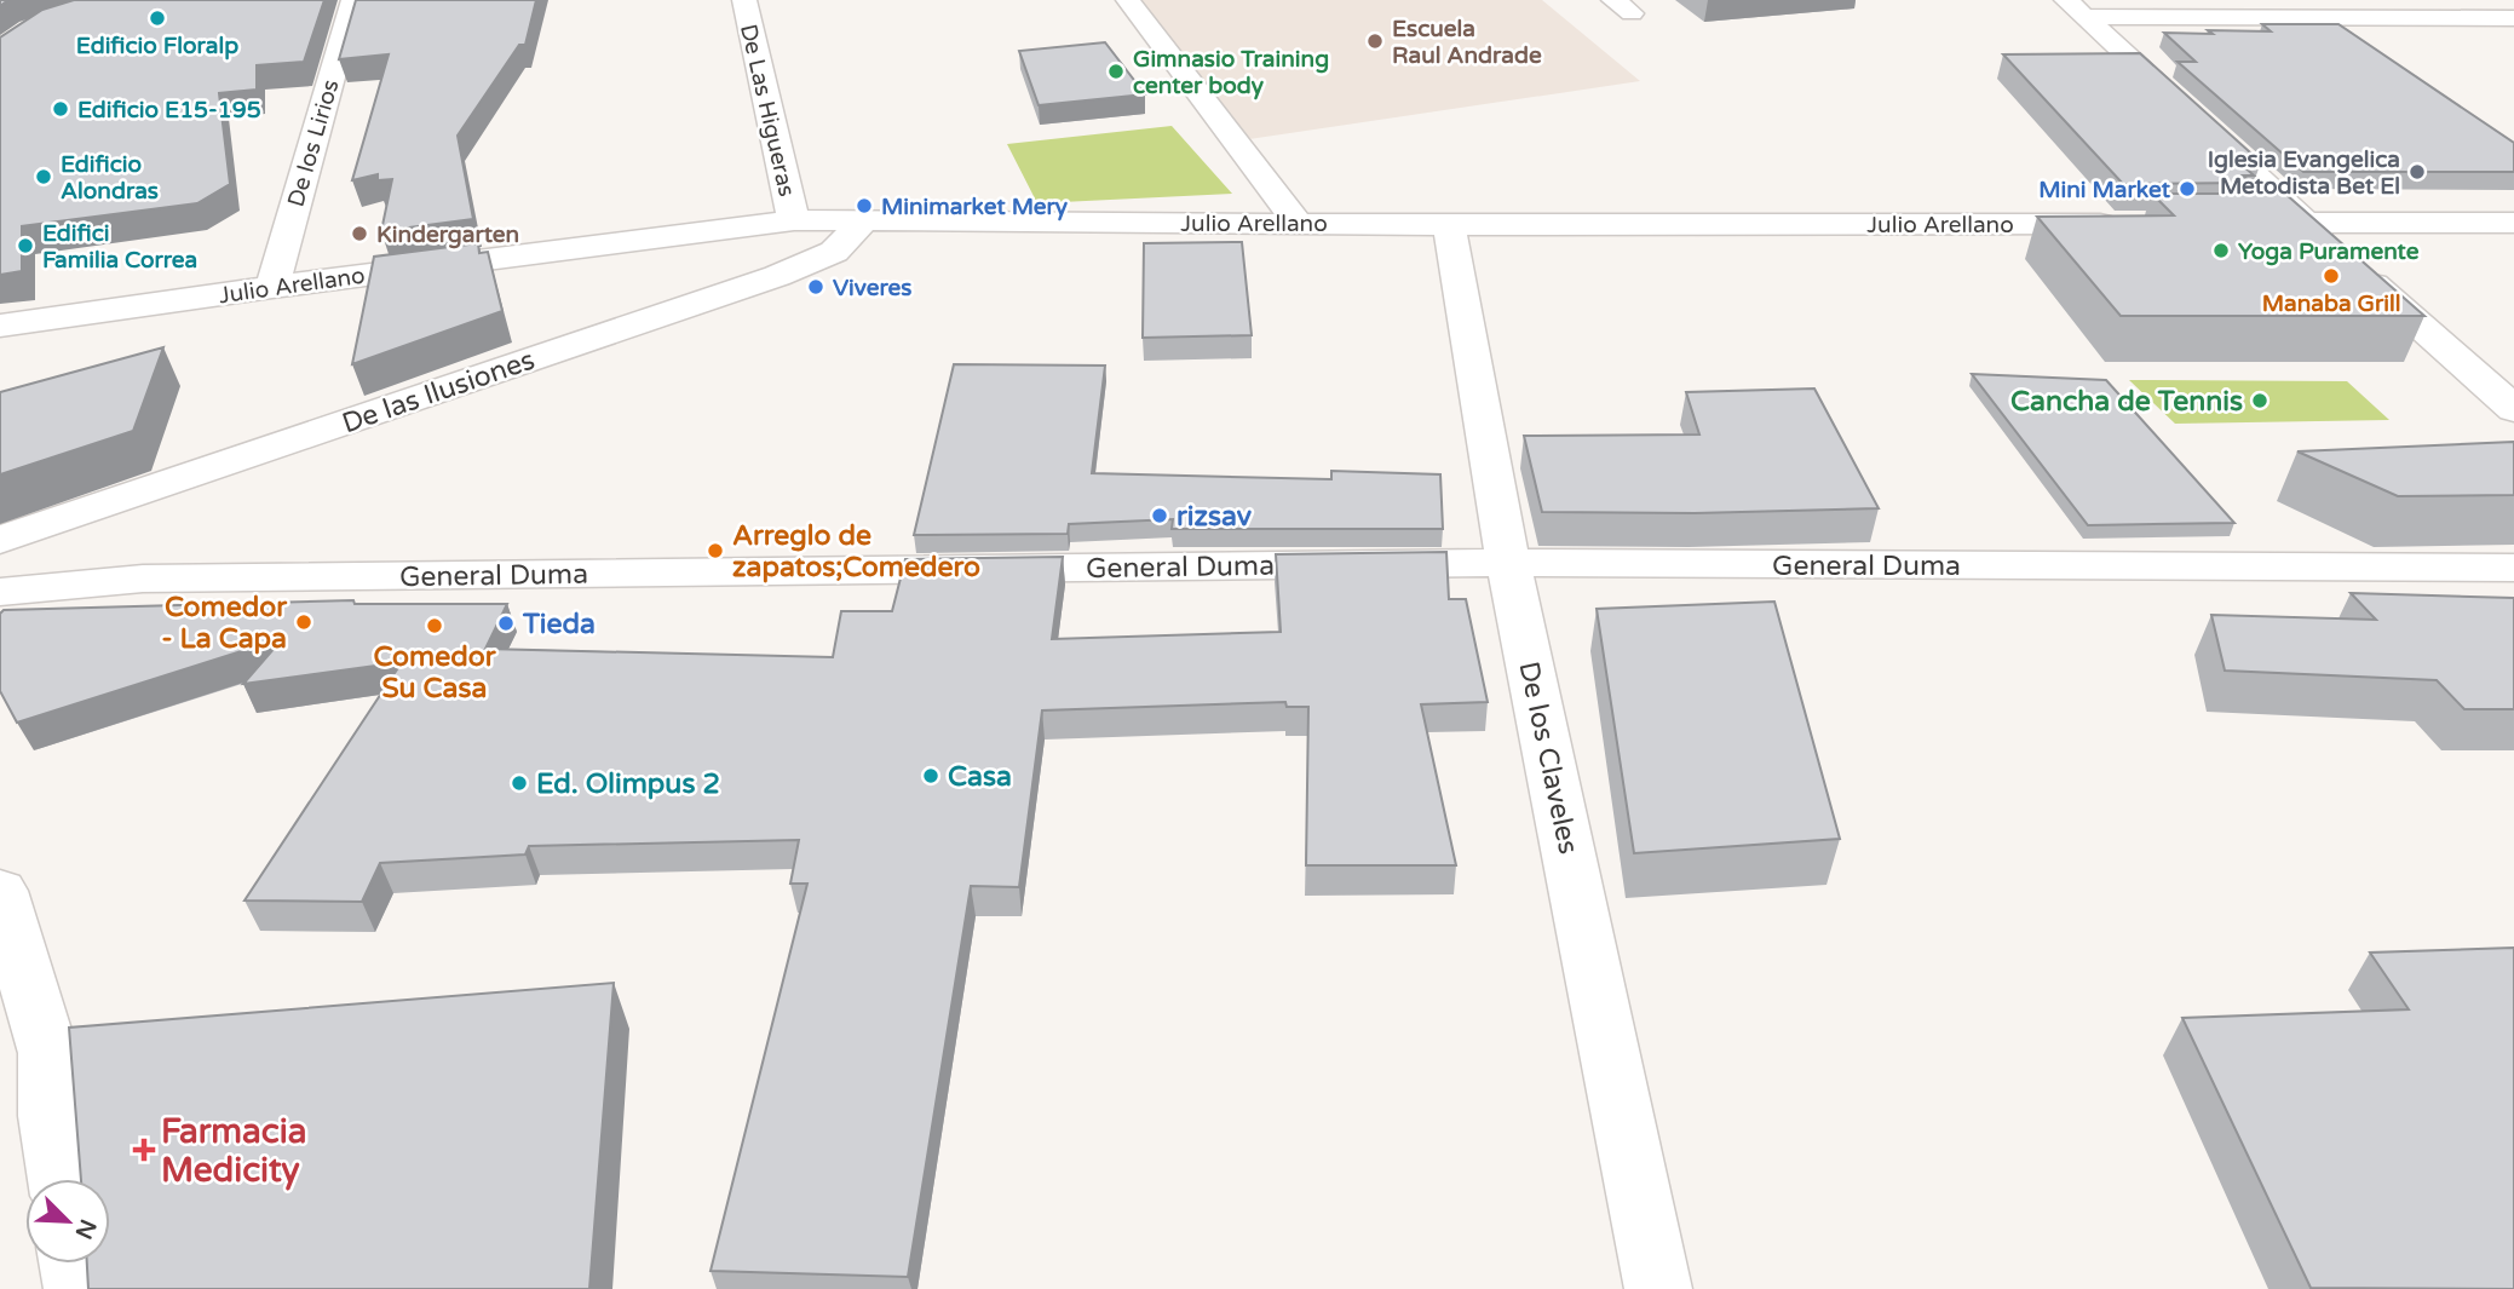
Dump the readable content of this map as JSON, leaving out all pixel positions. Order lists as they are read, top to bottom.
{
  "streets": {
    "street": [
      "De Las Higueras",
      "De los Lirios",
      "Julio Arellano",
      "De las Ilusiones",
      "General Duma",
      "De los Claveles"
    ]
  },
  "crossings": [
    ["De Las Higueras", "Julio Arellano"],
    ["De los Lirios", "Julio Arellano"],
    ["Julio Arellano", "De las Ilusiones"],
    ["Julio Arellano", "De los Claveles"],
    ["General Duma", "De los Claveles"]
  ],
  "places": {
    "other": [
      "Edificio Floralp",
      "Escuela Raul Andrade",
      "Gimnasio Training center body",
      "Edificio E15-195",
      "Iglesia Evangelica Metodista Bet El",
      "Edificio Alondras",
      "Mini Market",
      "Minimarket Mery",
      "Kindergarten",
      "Edifici Familia Correa",
      "Yoga Puramente",
      "Manaba Grill",
      "Viveres",
      "Cancha de Tennis",
      "rizsav",
      "Arreglo de zapatos;Comedero",
      "Comedor - La Capa",
      "Tieda",
      "Comedor Su Casa",
      "Casa",
      "Ed. Olimpus 2"
    ],
    "health": ["Farmacia Medicity"]
  },
  "north": "bottom right"
}
